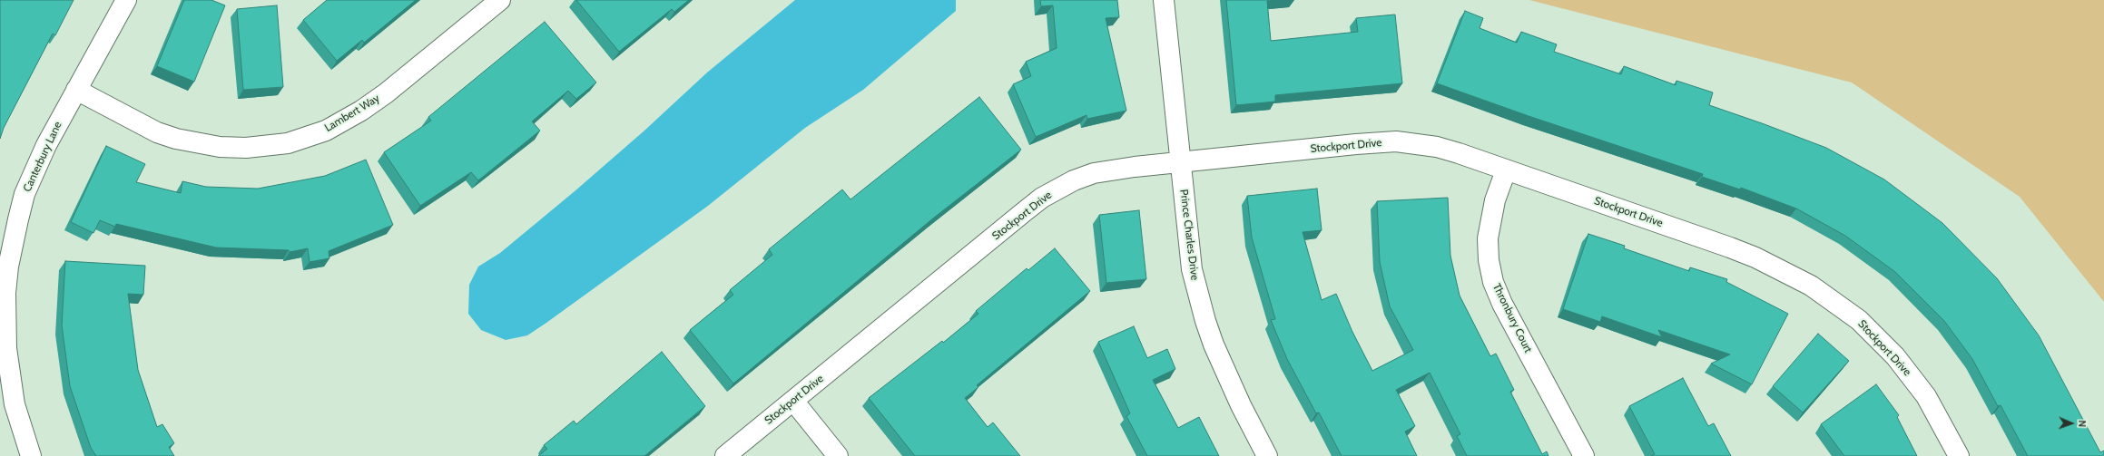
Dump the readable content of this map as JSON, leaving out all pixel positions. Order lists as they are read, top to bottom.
{
  "streets": {
    "street": [
      "Lambert Way",
      "Stockport Drive",
      "Canterbury Lane",
      "Prince Charles Drive",
      "Thronbury Court"
    ]
  },
  "crossings": [
    ["Lambert Way", "Canterbury Lane"],
    ["Stockport Drive", "Prince Charles Drive"],
    ["Stockport Drive", "Thronbury Court"]
  ],
  "north": "right"
}
